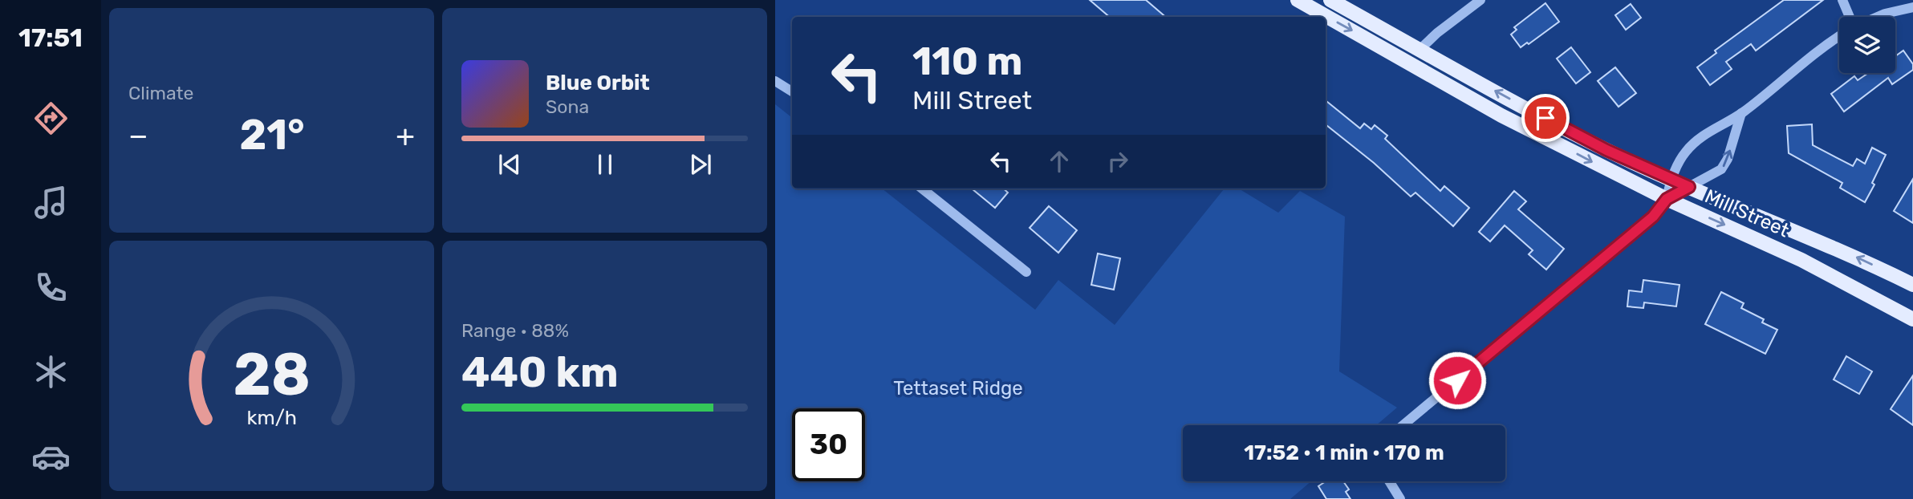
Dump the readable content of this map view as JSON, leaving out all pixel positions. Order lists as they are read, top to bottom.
{
  "streets": {
    "main road": ["Mill Street"]
  },
  "parks": ["Tettaset Ridge"],
  "page": {
    "tabs": "17:51",
    "tile": [
      "Climate",
      ["Range · 88%", "440 km"]
    ],
    "turn": ["110 m", "Mill Street"],
    "song": ["Blue Orbit", "Sona"],
    "heat": ["−", "21°", "+"],
    "limit": "30",
    "trip": "17:52 · 1 min · 170 m",
    "gauge": ["28", "km/h"]
  }
}
